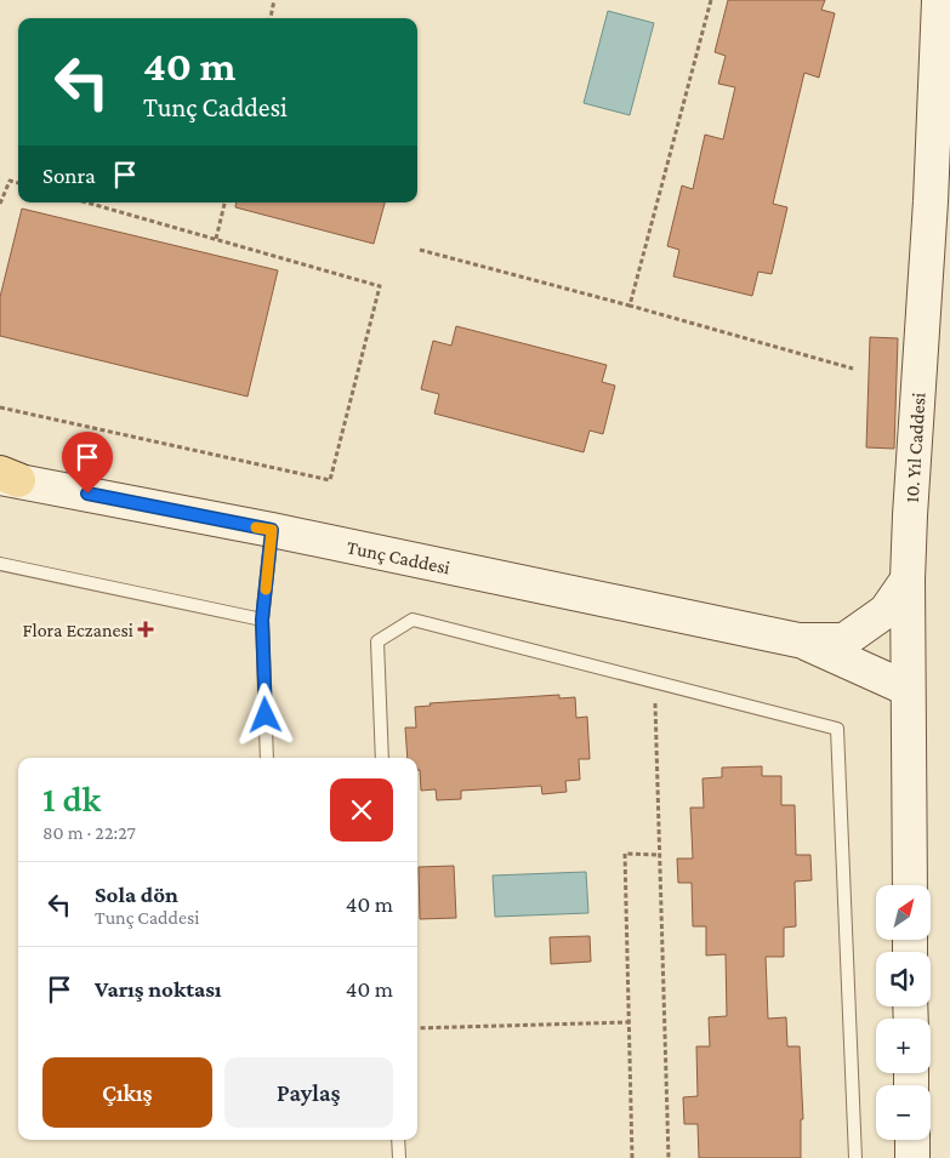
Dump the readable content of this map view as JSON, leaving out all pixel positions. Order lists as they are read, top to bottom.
{
  "streets": {
    "main road": ["10. Yıl Caddesi", "Tunç Caddesi"]
  },
  "crossings": [
    ["10. Yıl Caddesi", "Tunç Caddesi"]
  ],
  "places": {
    "health": ["Flora Eczanesi"]
  },
  "north": "top right",
  "page": {
    "turn": ["40 m", "Tunç Caddesi"],
    "then": "Sonra",
    "heading": ["1 dk", "80 m · 22:27"],
    "list": [
      {
        "name": "Sola dön",
        "note": "Tunç Caddesi",
        "value": "40 m"
      },
      {
        "name": "Varış noktası",
        "value": "40 m"
      }
    ],
    "map_buttons": ["+", "−"],
    "buttons": ["Çıkış", "Paylaş"]
  }
}
